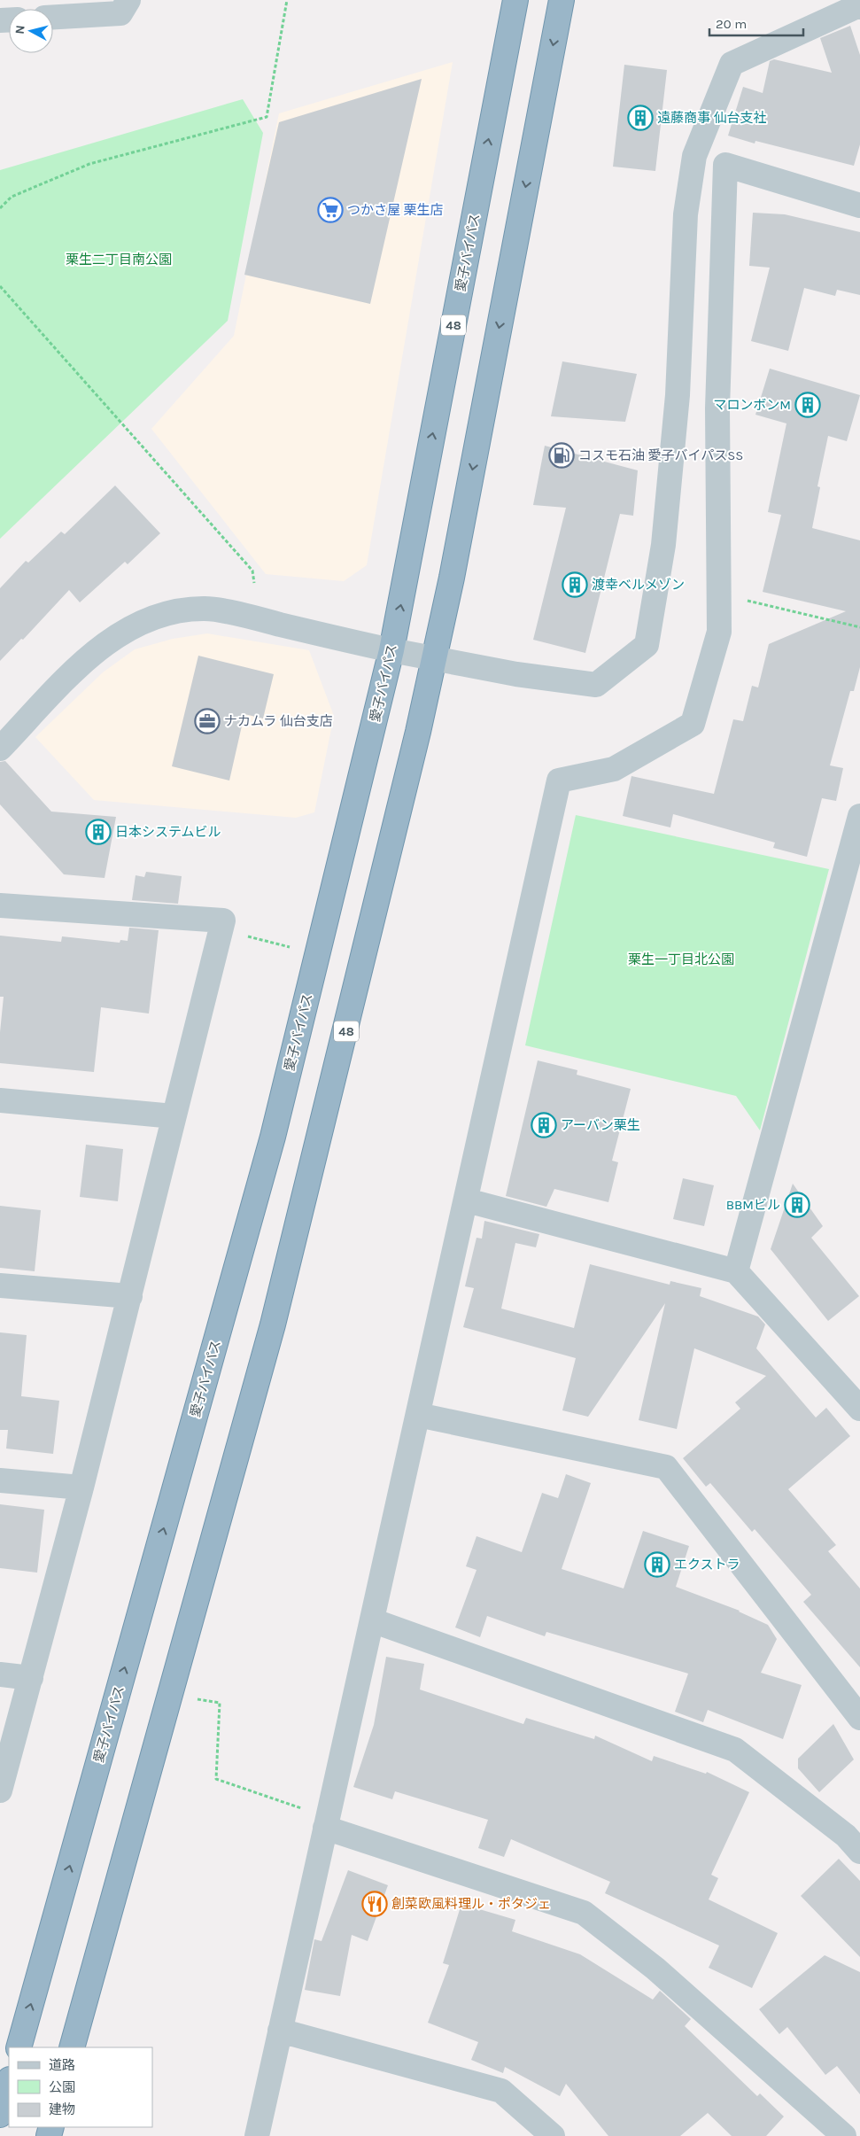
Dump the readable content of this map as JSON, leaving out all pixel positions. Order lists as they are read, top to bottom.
{
  "streets": {
    "highway": ["愛子バイパス", "48"]
  },
  "parks": ["栗生二丁目南公園", "栗生一丁目北公園"],
  "places": {
    "building": [
      "遠藤商事 仙台支社",
      "マロンボンM",
      "渡幸ベルメゾン",
      "日本システムビル",
      "アーバン栗生",
      "BBMビル",
      "エクストラ"
    ],
    "supermarket": ["つかさ屋 栗生店"],
    "fuel station": ["コスモ石油 愛子バイパスSS"],
    "office": ["ナカムラ 仙台支店"],
    "restaurant": ["創菜欧風料理ル・ポタジェ"]
  },
  "legend": ["道路", "公園", "建物"],
  "scale_bar": "20 m",
  "north": "left"
}
